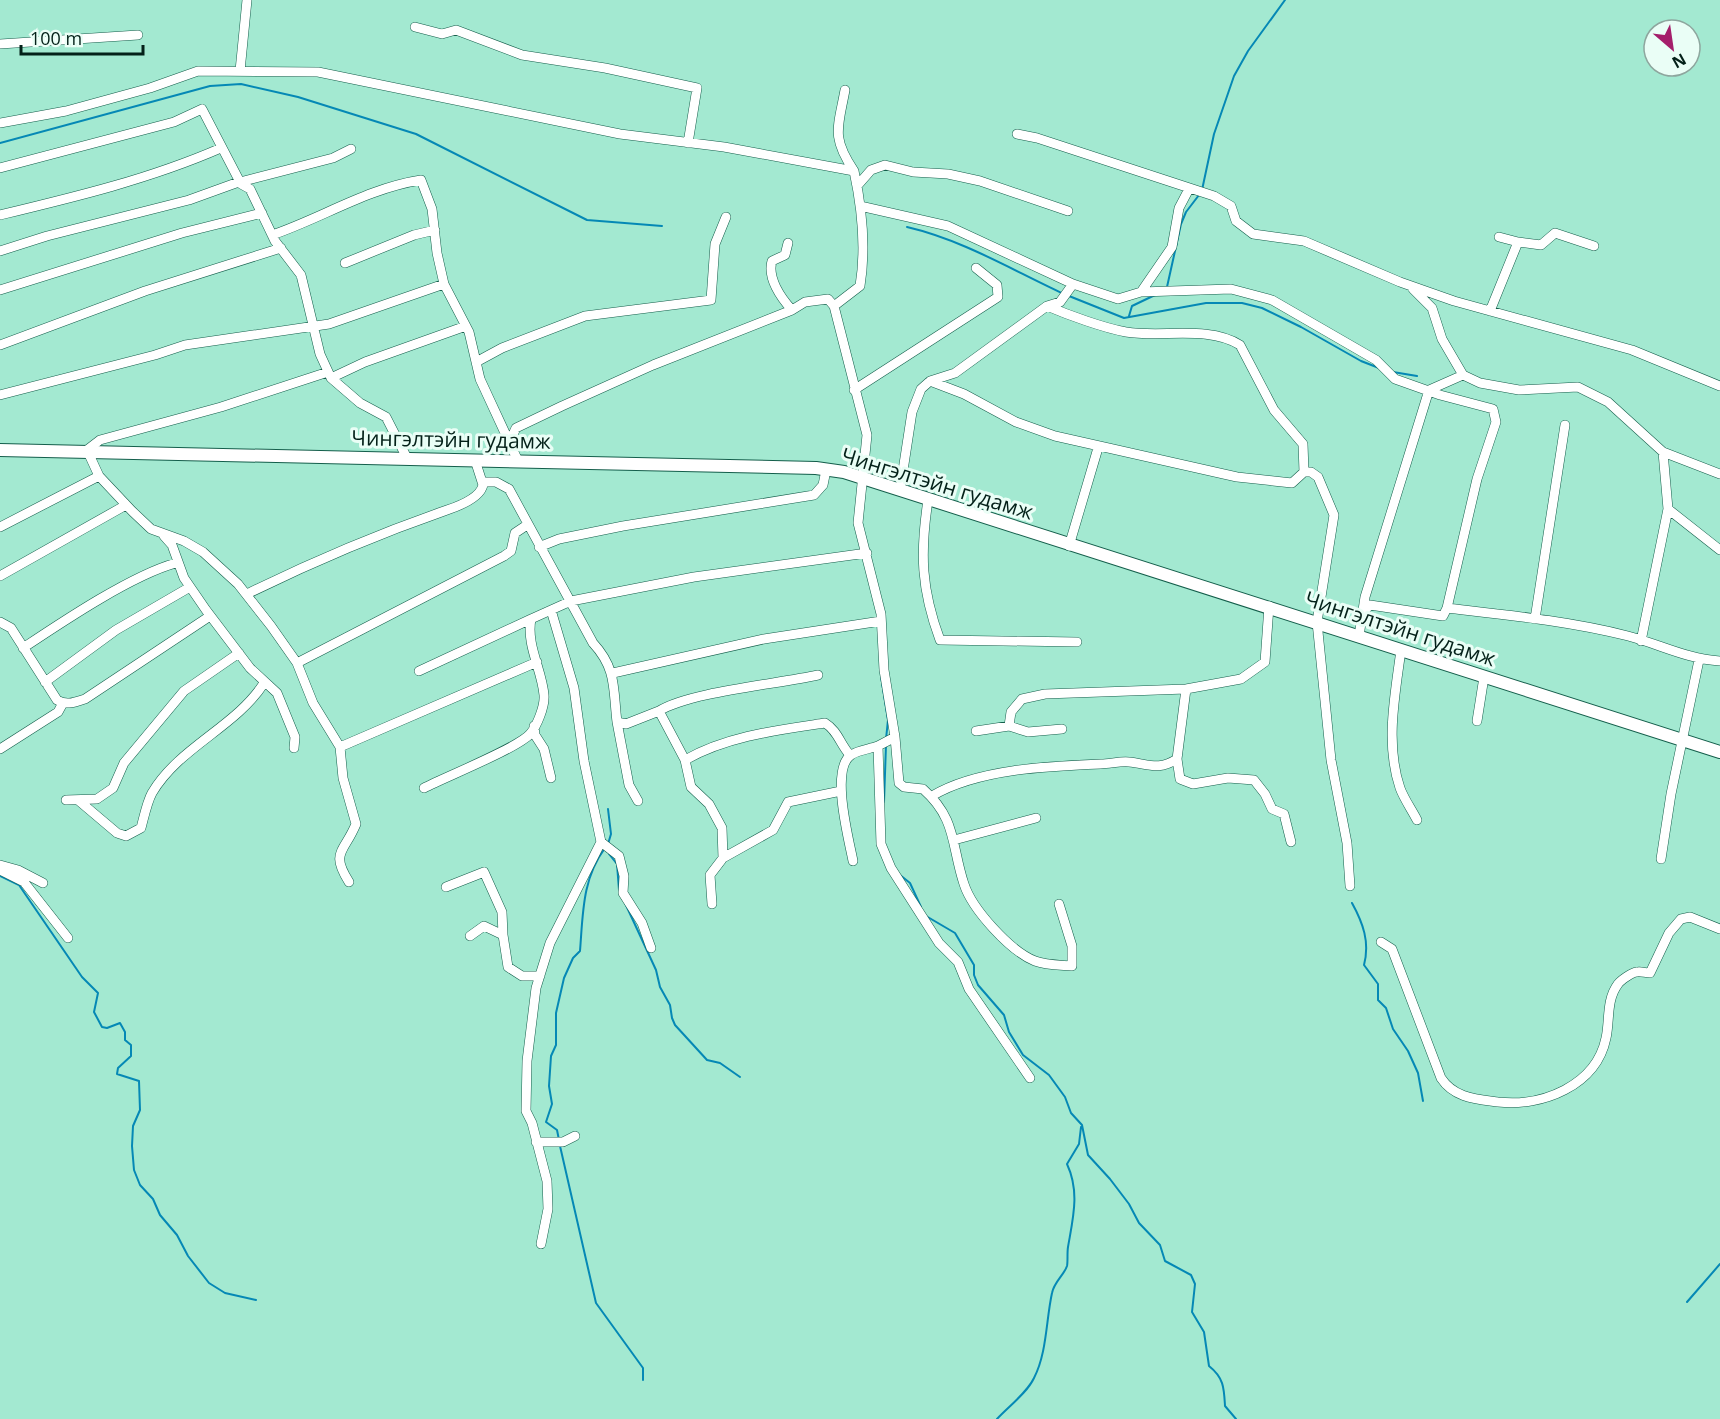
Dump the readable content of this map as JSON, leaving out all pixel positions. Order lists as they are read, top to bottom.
{
  "streets": {
    "main road": ["Чингэлтэйн гудамж"]
  },
  "scale_bar": "100 m",
  "north": "bottom right"
}
